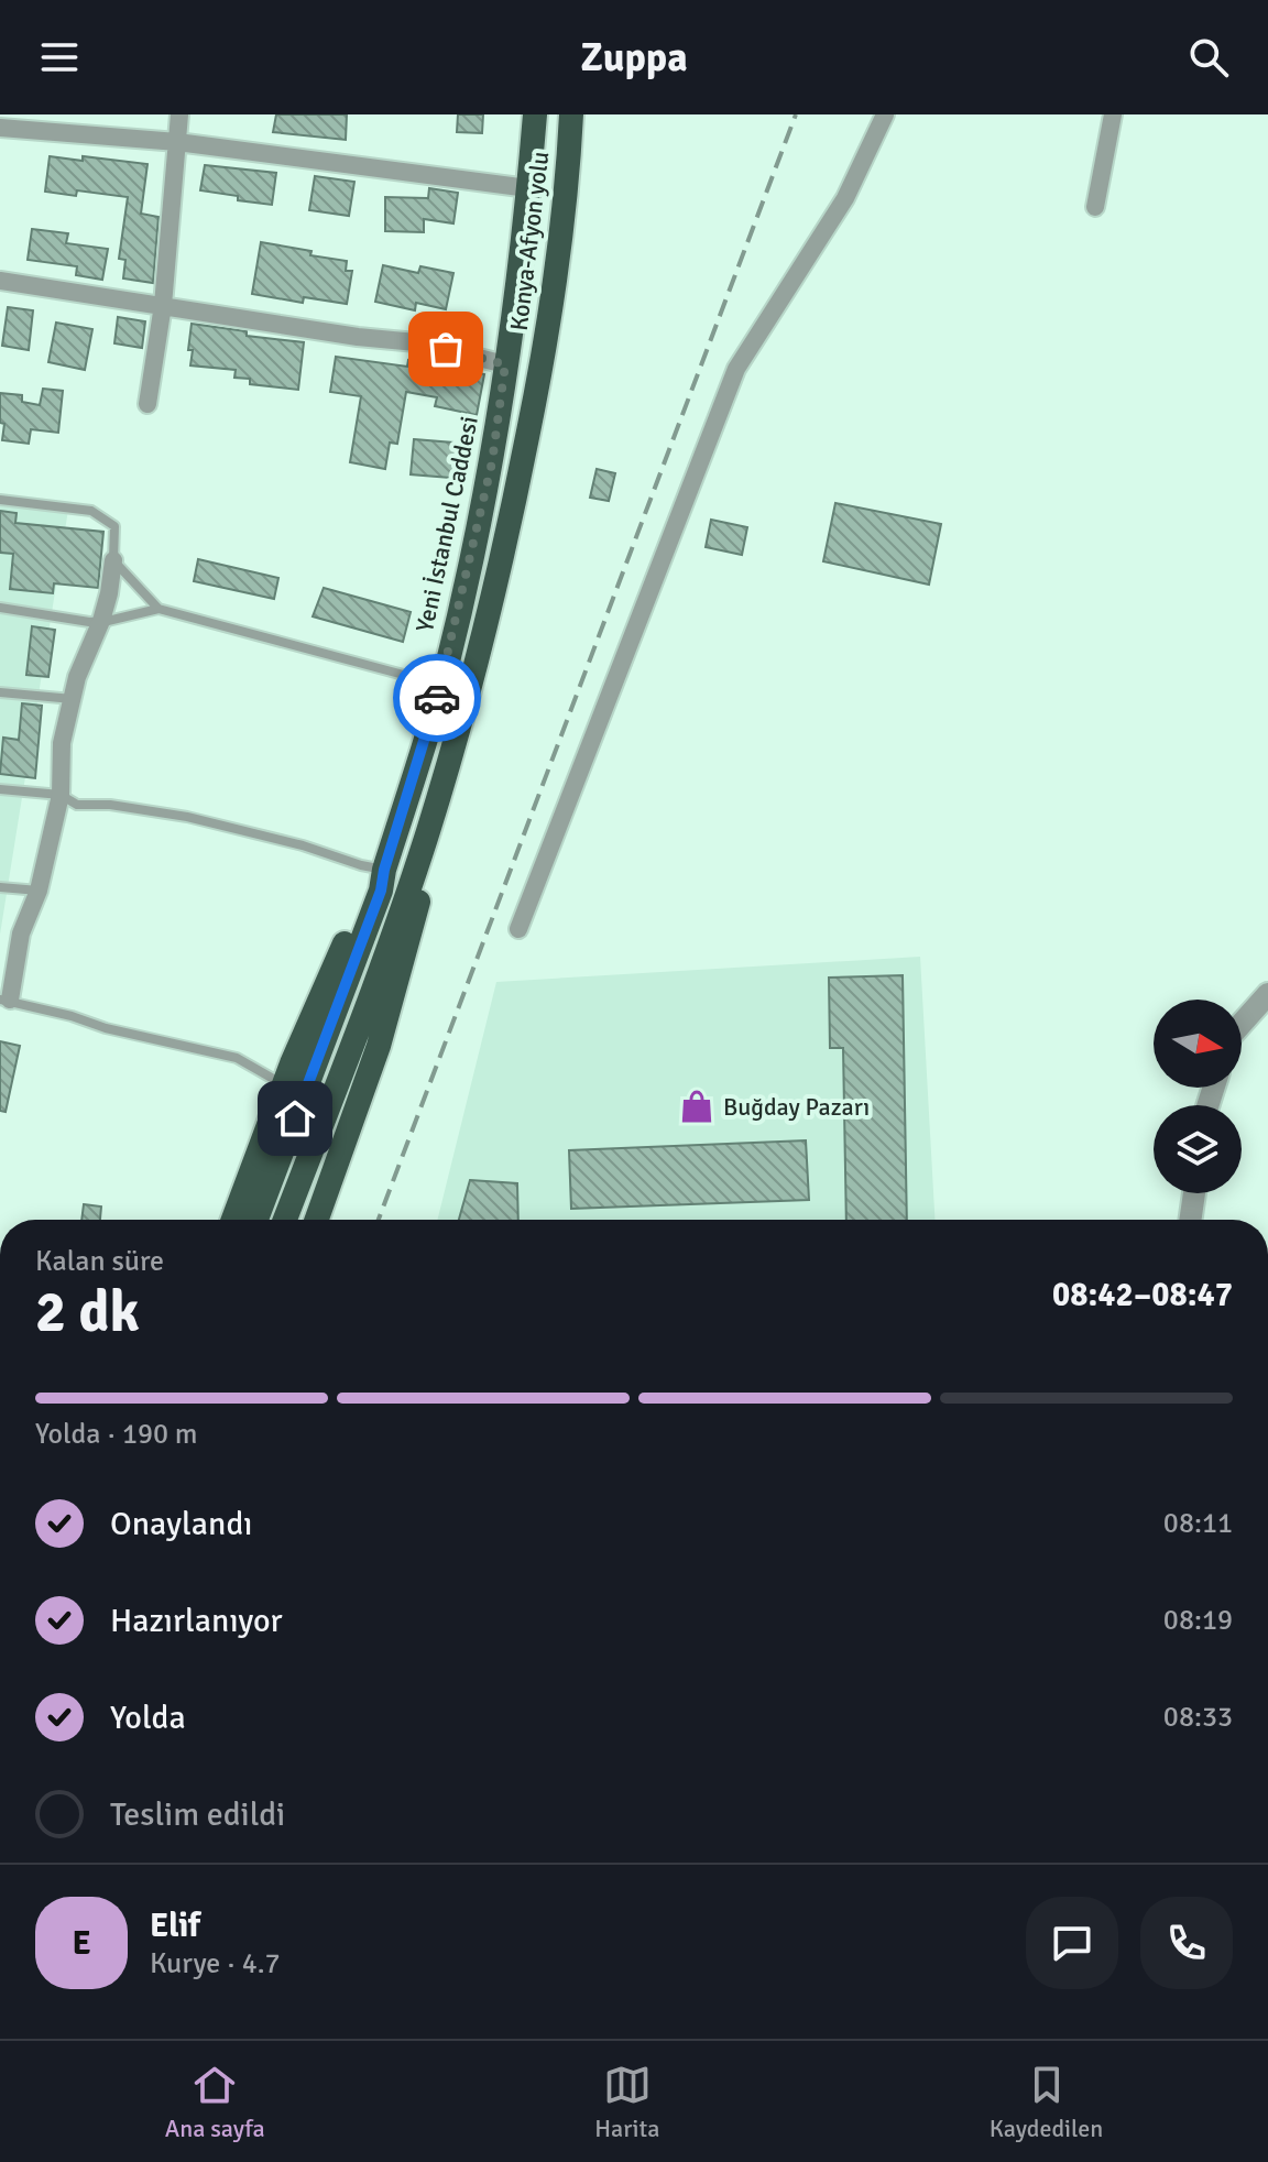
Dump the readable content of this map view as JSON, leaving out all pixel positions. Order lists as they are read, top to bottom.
{
  "streets": {
    "highway": ["Konya-Afyon yolu", "Yeni İstanbul Caddesi"]
  },
  "places": {
    "shop": ["Buğday Pazarı"]
  },
  "north": "right",
  "page": {
    "header": "Zuppa",
    "heading": ["2 dk", "Kalan süre", "08:42–08:47"],
    "panel": ["Elif", "Kurye · 4.7"],
    "bar": "Yolda · 190 m",
    "list": [
      ["Onaylandı", "08:11"],
      ["Hazırlanıyor", "08:19"],
      ["Yolda", "08:33"],
      "Teslim edildi"
    ],
    "round": "E",
    "tabs": ["Ana sayfa", "Harita", "Kaydedilen"]
  }
}
